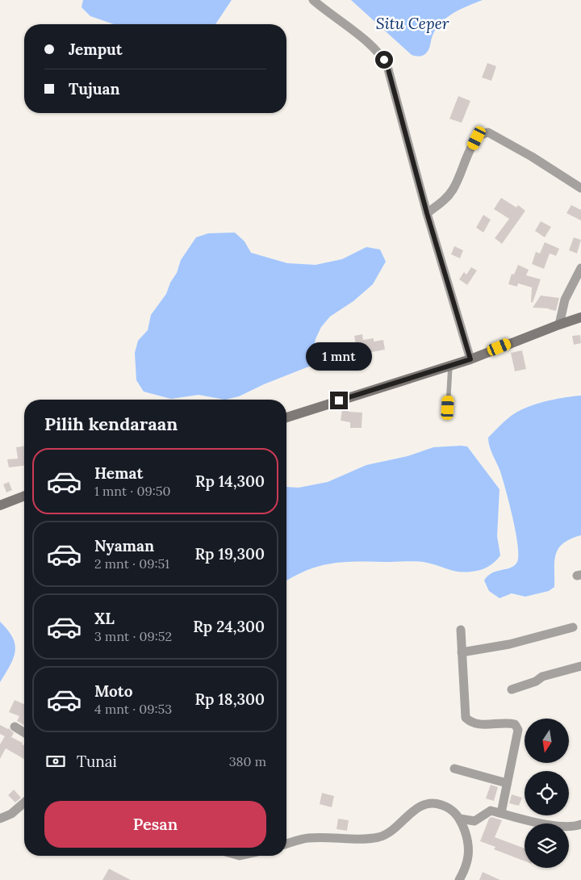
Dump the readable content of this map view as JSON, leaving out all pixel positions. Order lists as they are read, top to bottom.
{
  "water": ["Situ Ceper"],
  "north": "bottom",
  "page": {
    "banner": ["Jemput", "Tujuan"],
    "bubble": "1 mnt",
    "heading": "Pilih kendaraan",
    "list": [
      {
        "name": "Hemat",
        "note": "1 mnt · 09:50",
        "value": "Rp 14,300"
      },
      {
        "name": "Nyaman",
        "note": "2 mnt · 09:51",
        "value": "Rp 19,300"
      },
      {
        "name": "XL",
        "note": "3 mnt · 09:52",
        "value": "Rp 24,300"
      },
      {
        "name": "Moto",
        "note": "4 mnt · 09:53",
        "value": "Rp 18,300"
      }
    ],
    "pay": ["Tunai", "380 m"],
    "buttons": "Pesan"
  }
}
